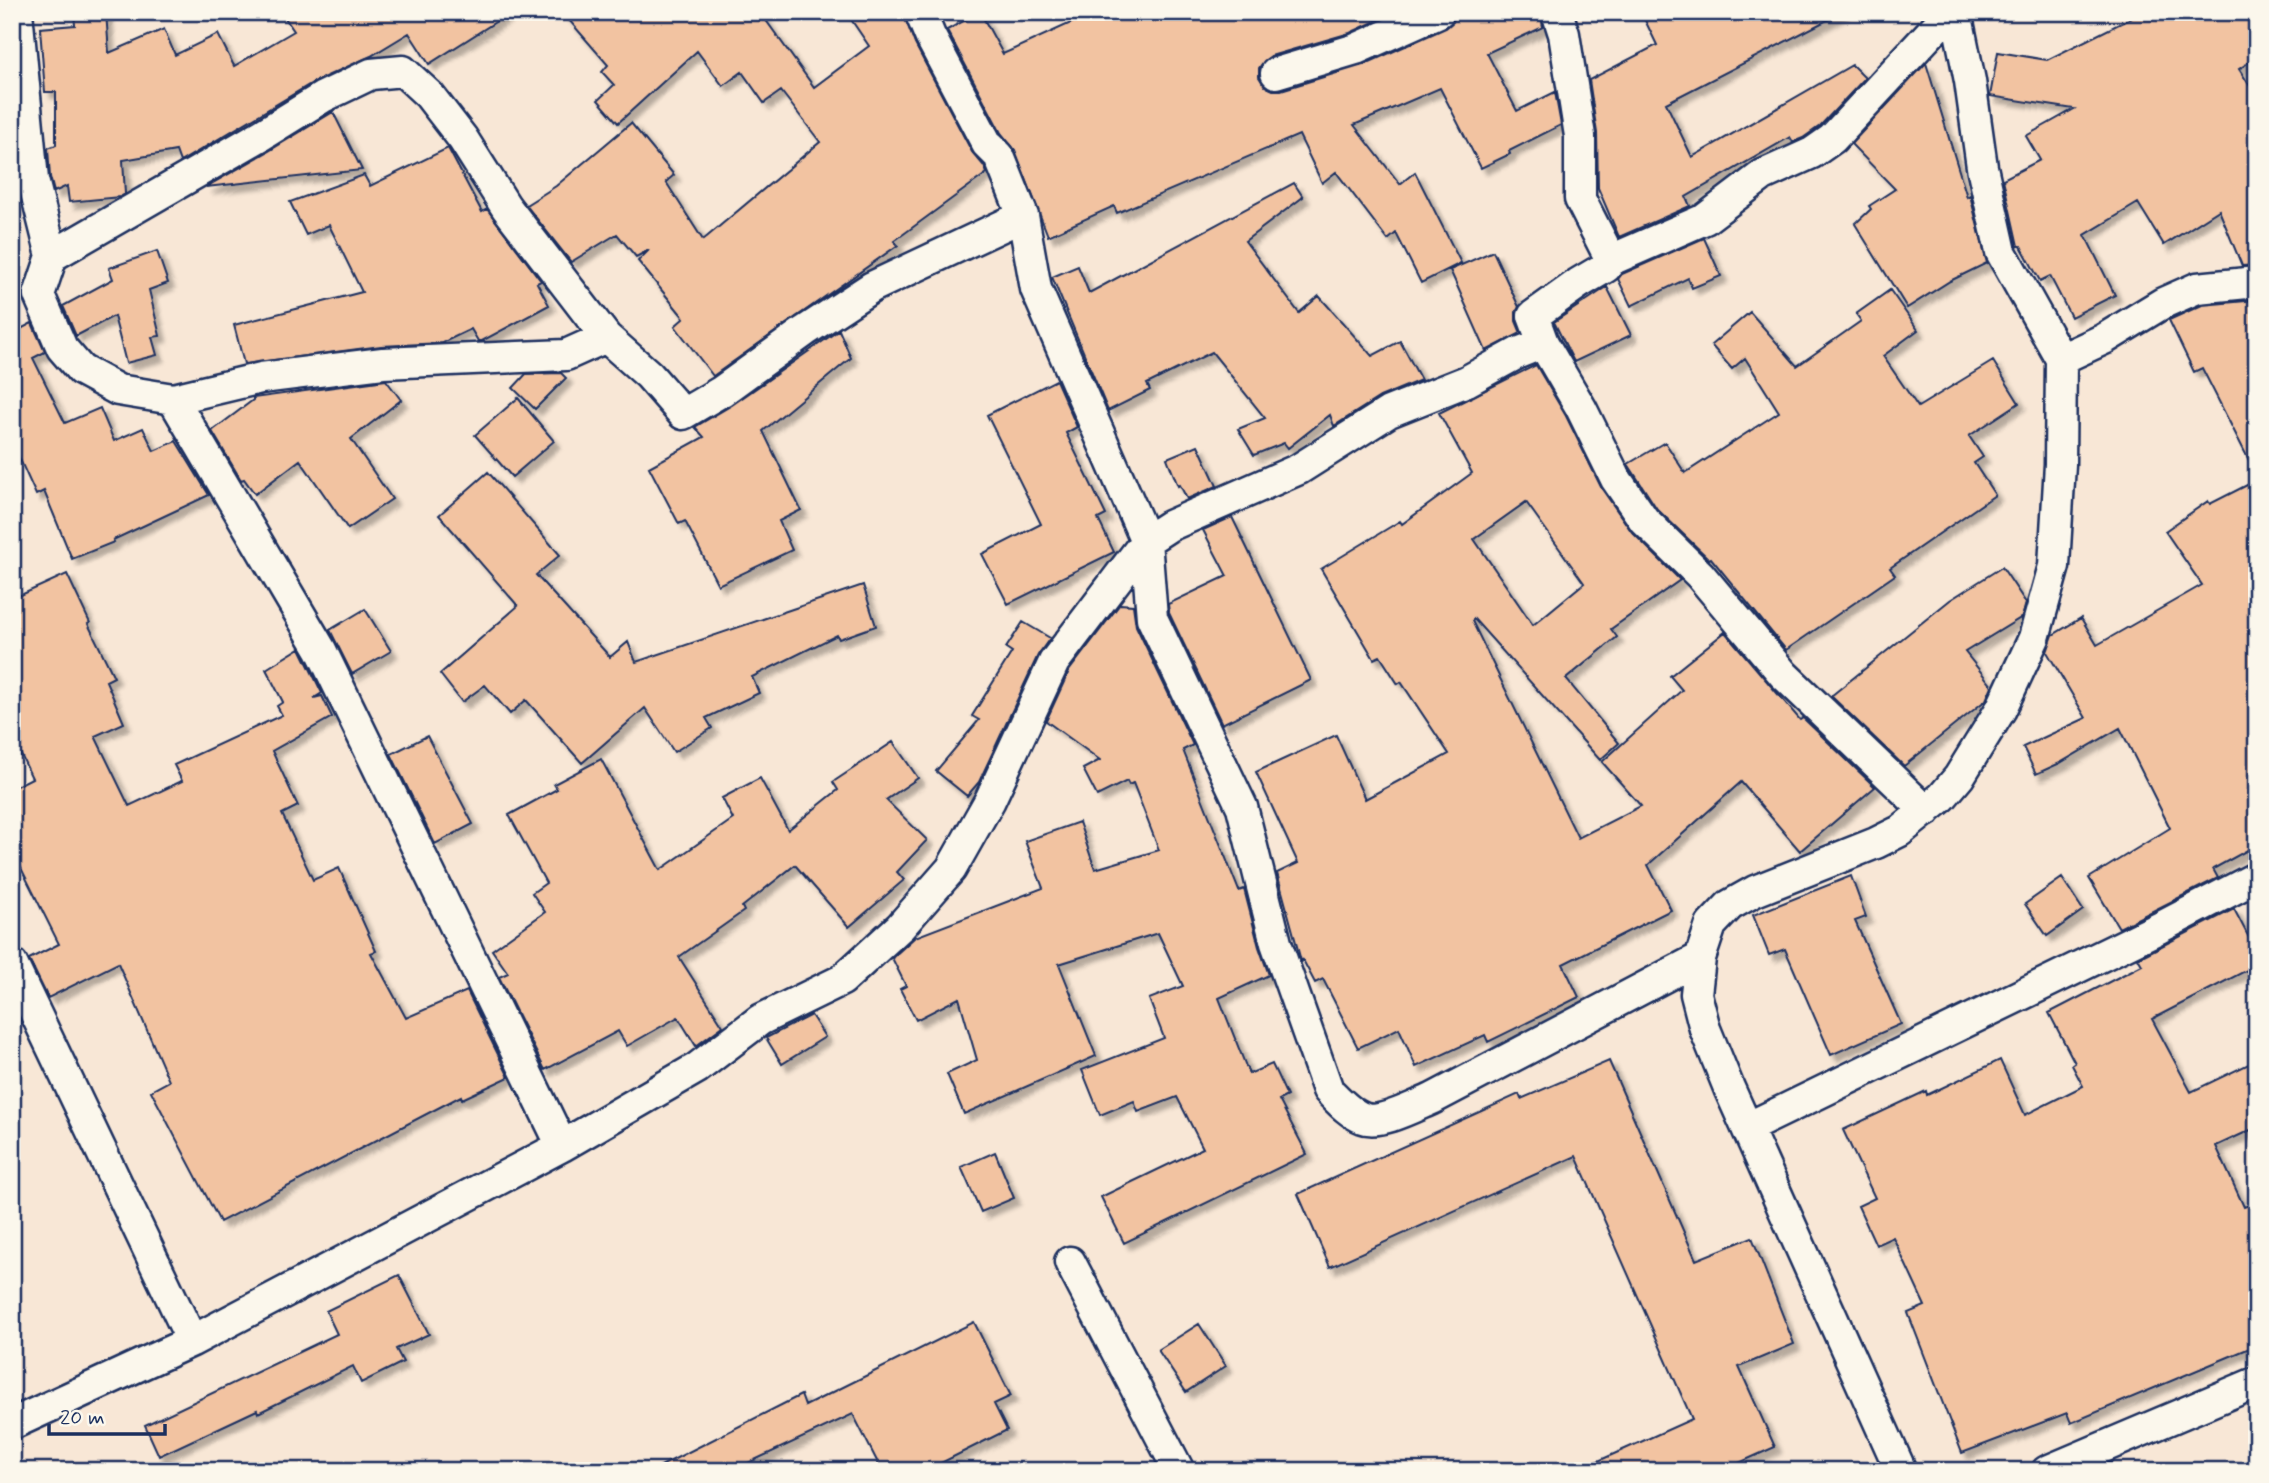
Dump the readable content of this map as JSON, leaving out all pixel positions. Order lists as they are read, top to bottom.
{
  "scale_bar": "20 m"
}
